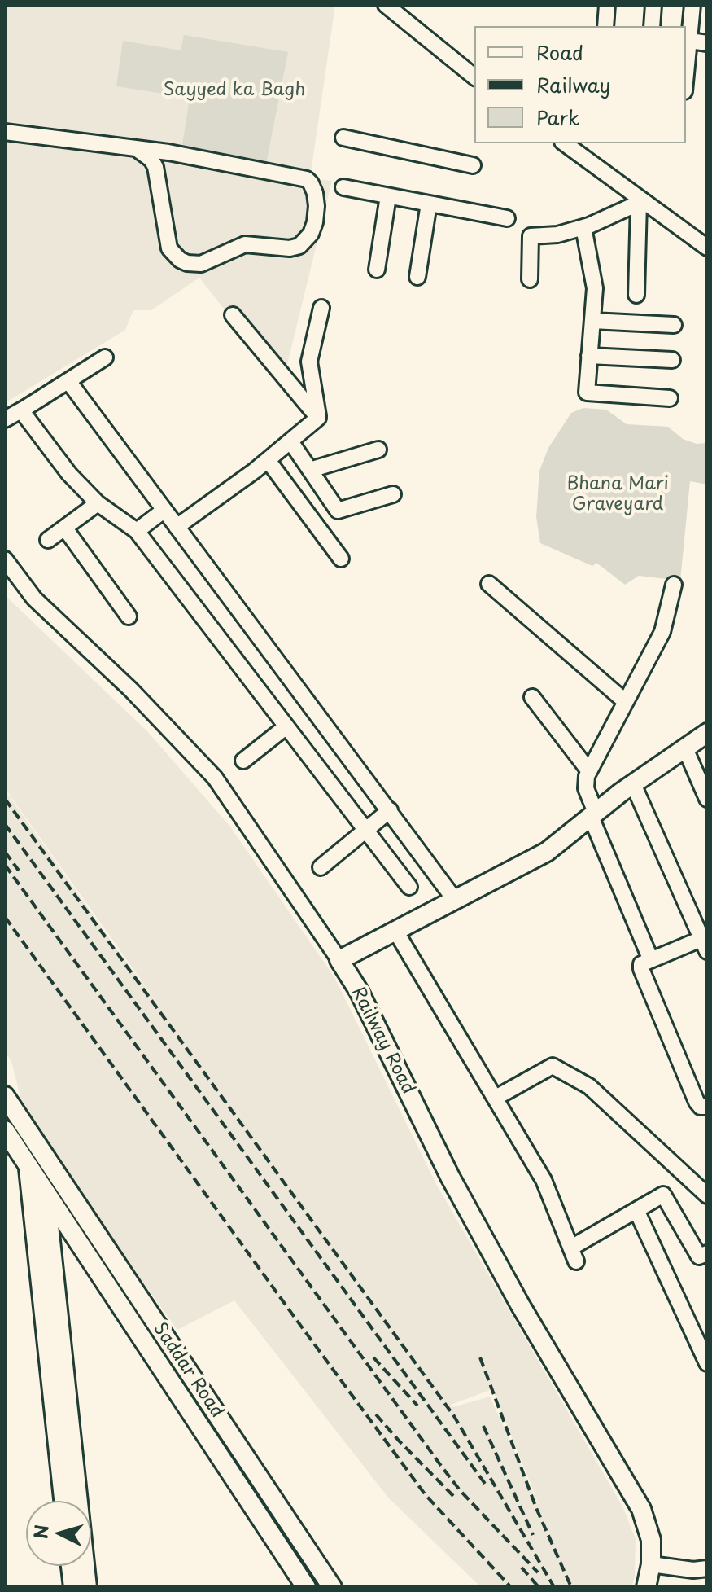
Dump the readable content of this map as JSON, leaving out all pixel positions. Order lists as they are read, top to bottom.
{
  "streets": {
    "main road": ["Railway Road", "Saddar Road"]
  },
  "parks": ["Sayyed ka Bagh", "Bhana Mari Graveyard"],
  "legend": ["Road", "Railway", "Park"],
  "north": "left"
}
